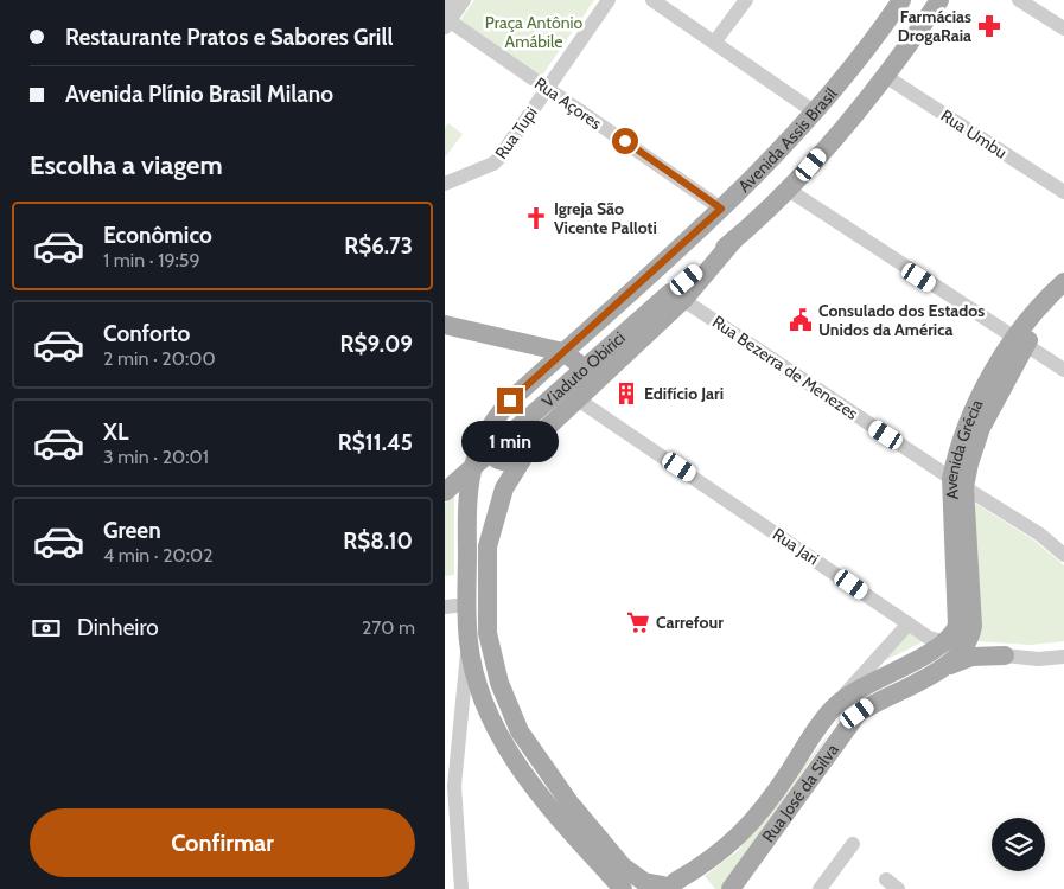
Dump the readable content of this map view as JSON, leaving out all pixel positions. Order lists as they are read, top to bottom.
{
  "streets": {
    "main road": [
      "Avenida Assis Brasil",
      "Viaduto Obirici",
      "Avenida Grécia",
      "Rua José da Silva"
    ],
    "street": [
      "Rua Açores",
      "Rua Tupi",
      "Rua Umbu",
      "Rua Bezerra de Menezes",
      "Rua Jari"
    ]
  },
  "crossings": [
    ["Rua Açores", "Rua Tupi"],
    ["Rua Açores", "Avenida Assis Brasil"],
    ["Rua Umbu", "Avenida Assis Brasil"],
    ["Avenida Assis Brasil", "Rua Bezerra de Menezes"],
    ["Avenida Assis Brasil", "Viaduto Obirici"],
    ["Avenida Assis Brasil", "Rua Jari"],
    ["Avenida Assis Brasil", "Rua José da Silva"],
    ["Rua Bezerra de Menezes", "Viaduto Obirici"],
    ["Rua Bezerra de Menezes", "Avenida Grécia"],
    ["Avenida Grécia", "Rua Jari"],
    ["Avenida Grécia", "Rua José da Silva"],
    ["Rua Jari", "Rua José da Silva"]
  ],
  "parks": ["Praça Antônio Amábile"],
  "places": {
    "pharmacy": ["Farmácias DrogaRaia"],
    "church": ["Igreja São Vicente Palloti"],
    "public building": ["Consulado dos Estados Unidos da América"],
    "building": ["Edifício Jari"],
    "supermarket": ["Carrefour"]
  },
  "page": {
    "banner": ["Restaurante Pratos e Sabores Grill", "Avenida Plínio Brasil Milano"],
    "heading": "Escolha a viagem",
    "list": [
      {
        "name": "Econômico",
        "note": "1 min · 19:59",
        "value": "R$6.73"
      },
      {
        "name": "Conforto",
        "note": "2 min · 20:00",
        "value": "R$9.09"
      },
      {
        "name": "XL",
        "note": "3 min · 20:01",
        "value": "R$11.45"
      },
      {
        "name": "Green",
        "note": "4 min · 20:02",
        "value": "R$8.10"
      }
    ],
    "bubble": "1 min",
    "pay": ["Dinheiro", "270 m"],
    "buttons": "Confirmar"
  }
}
